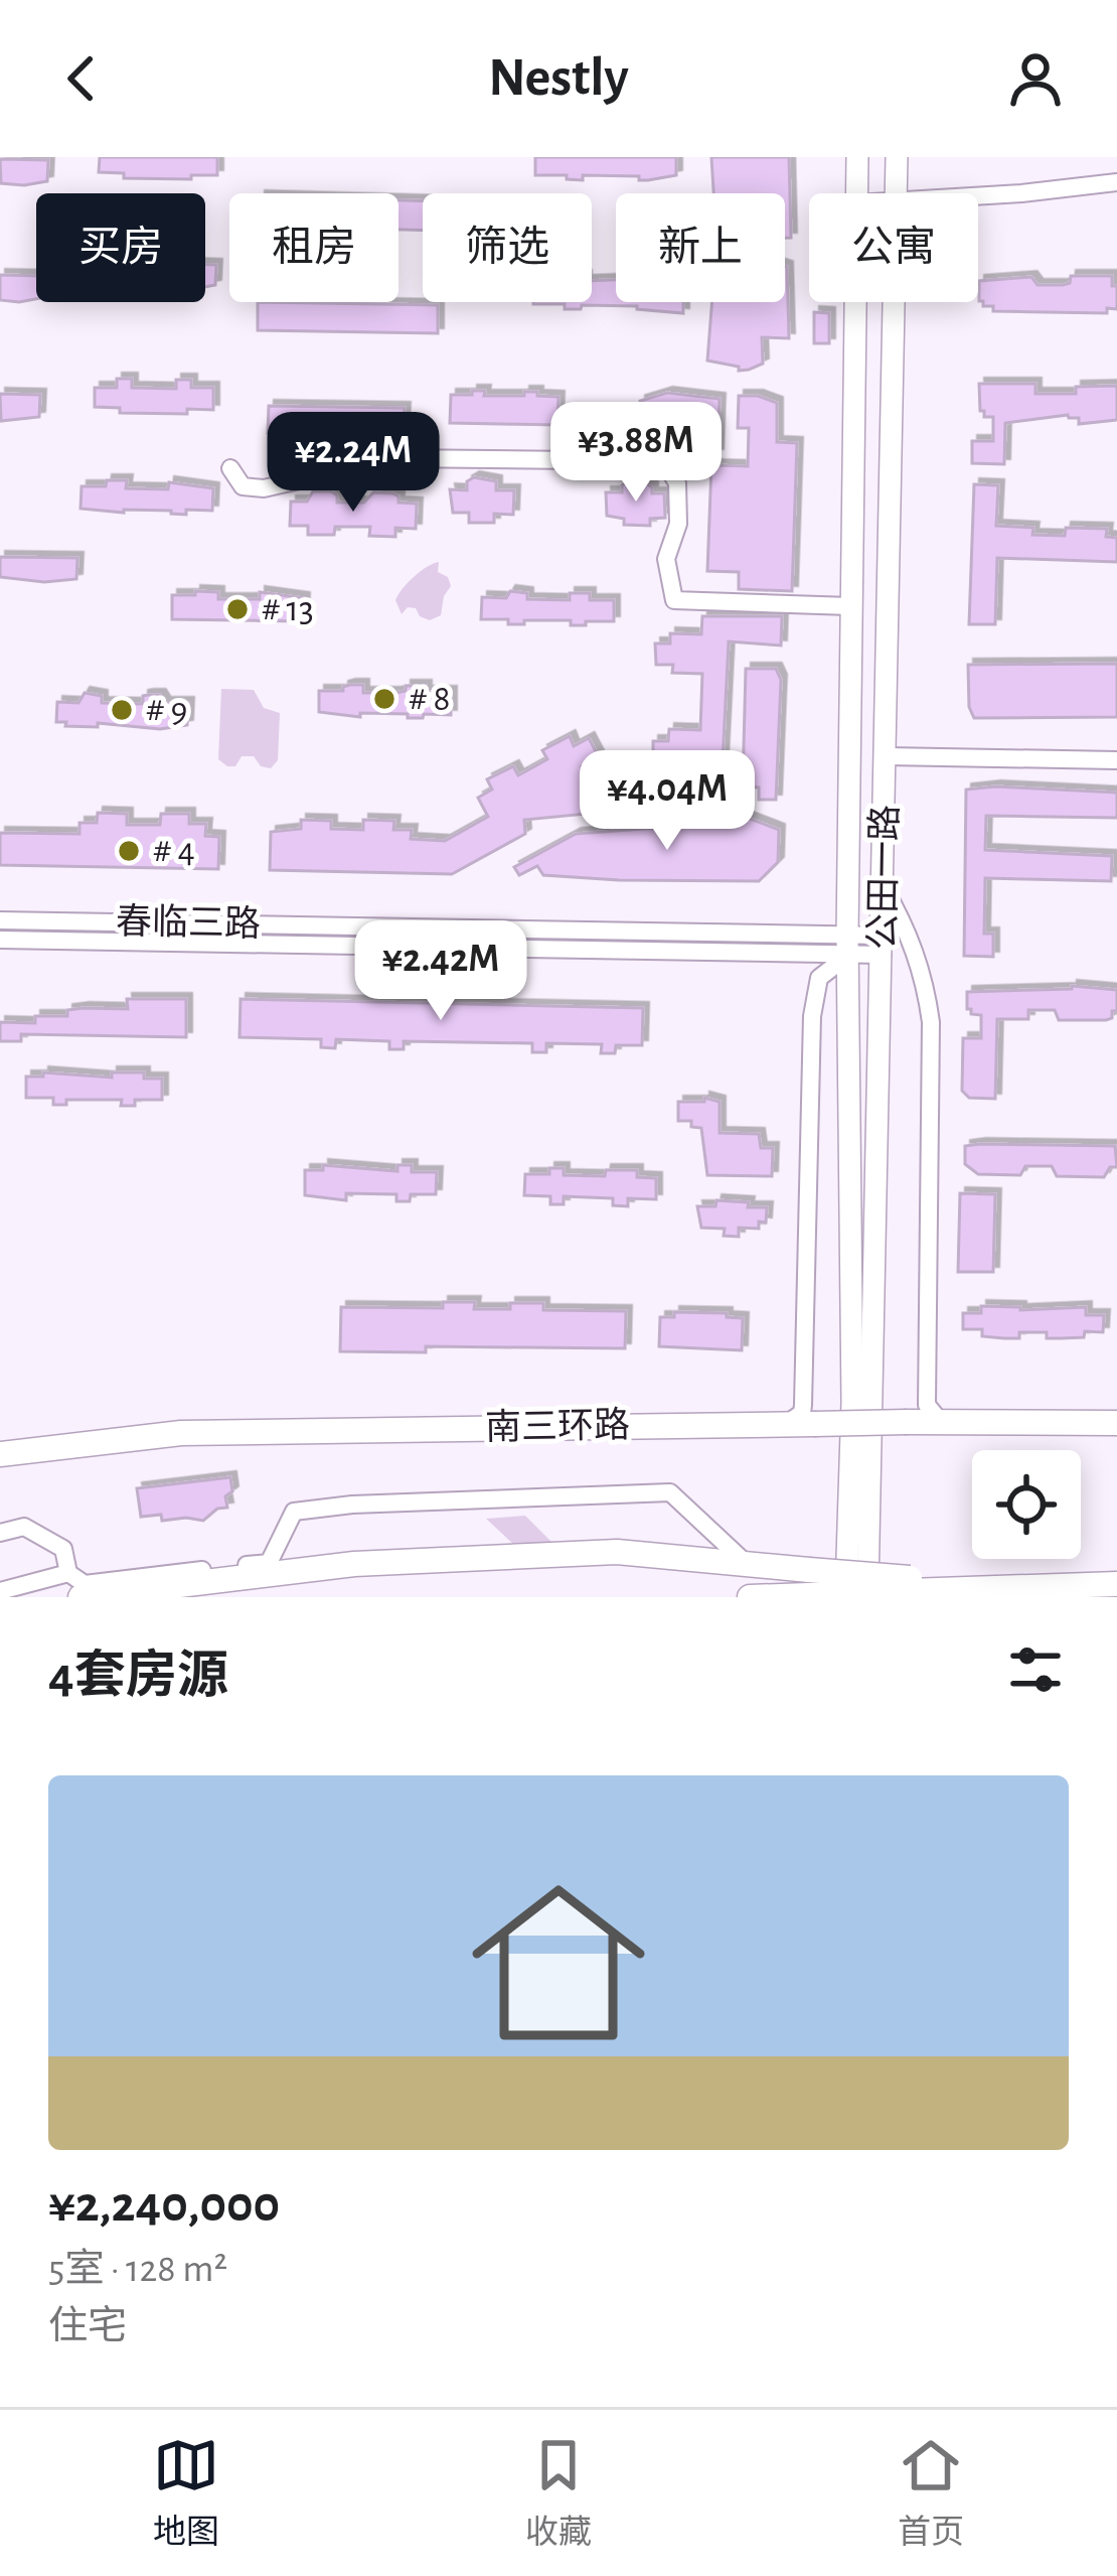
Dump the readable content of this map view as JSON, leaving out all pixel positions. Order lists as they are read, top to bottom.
{
  "streets": {
    "highway": ["南三环路"],
    "main road": ["公田一路"],
    "street": ["春临三路"]
  },
  "crossings": [
    ["公田一路", "春临三路"]
  ],
  "places": [
    "# 13",
    "# 8",
    "# 9",
    "# 4"
  ],
  "page": {
    "header": "Nestly",
    "chip": [
      "买房",
      "租房",
      "筛选",
      "新上",
      "公寓"
    ],
    "price": [
      "¥3.88M",
      "¥2.24M",
      "¥4.04M",
      "¥2.42M"
    ],
    "heading": "4套房源",
    "list": [
      {
        "name": "¥2,240,000",
        "note": "5室 · 128 m² · 住宅"
      }
    ],
    "tabs": ["地图", "收藏", "首页"]
  }
}
